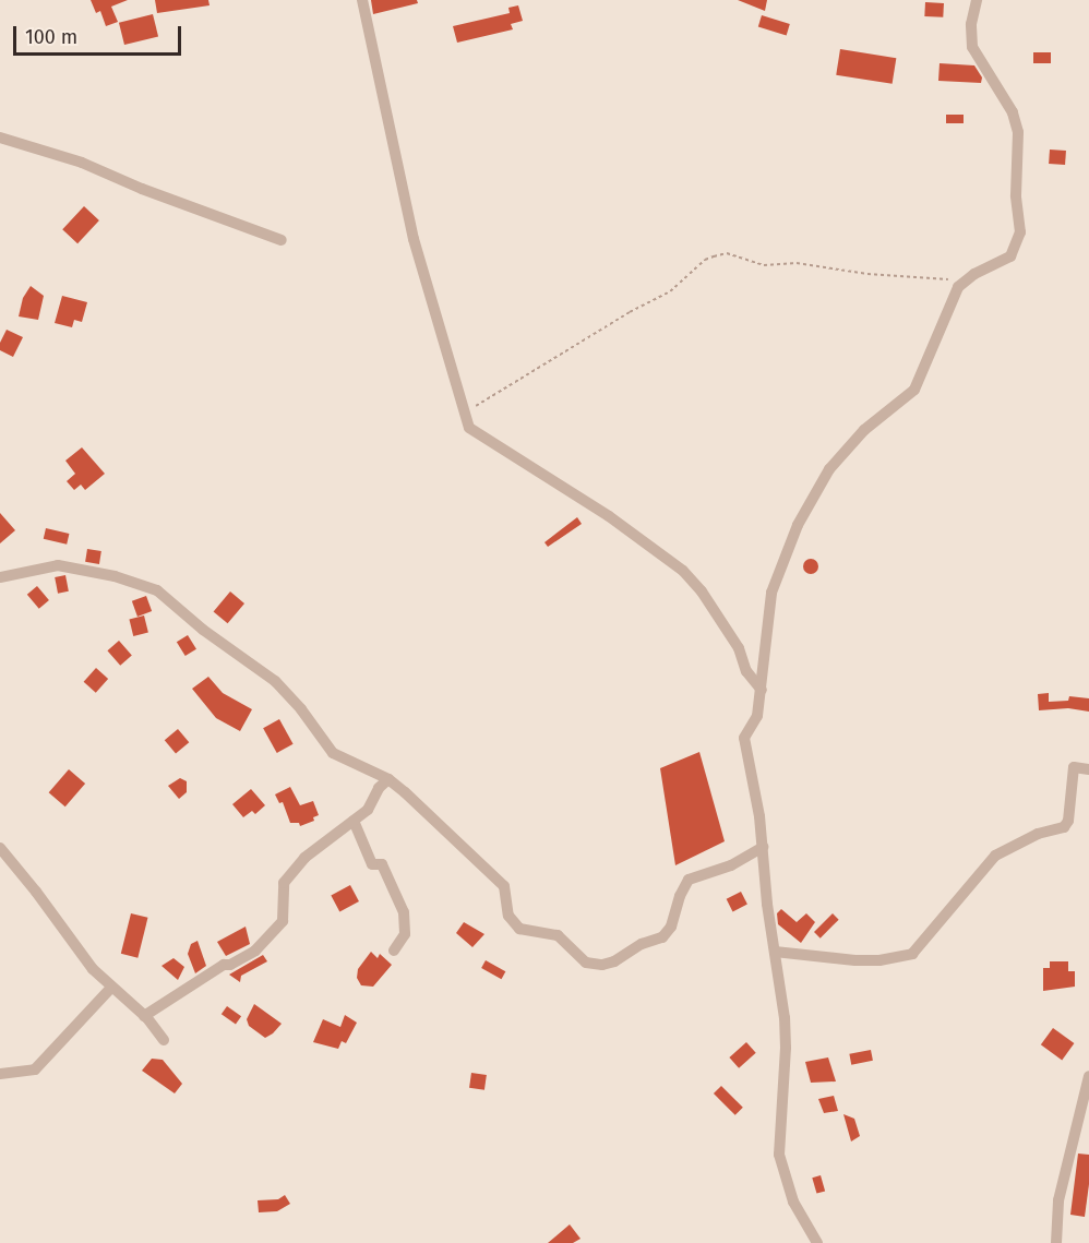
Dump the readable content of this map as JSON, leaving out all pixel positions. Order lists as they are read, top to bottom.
{
  "scale_bar": "100 m"
}
